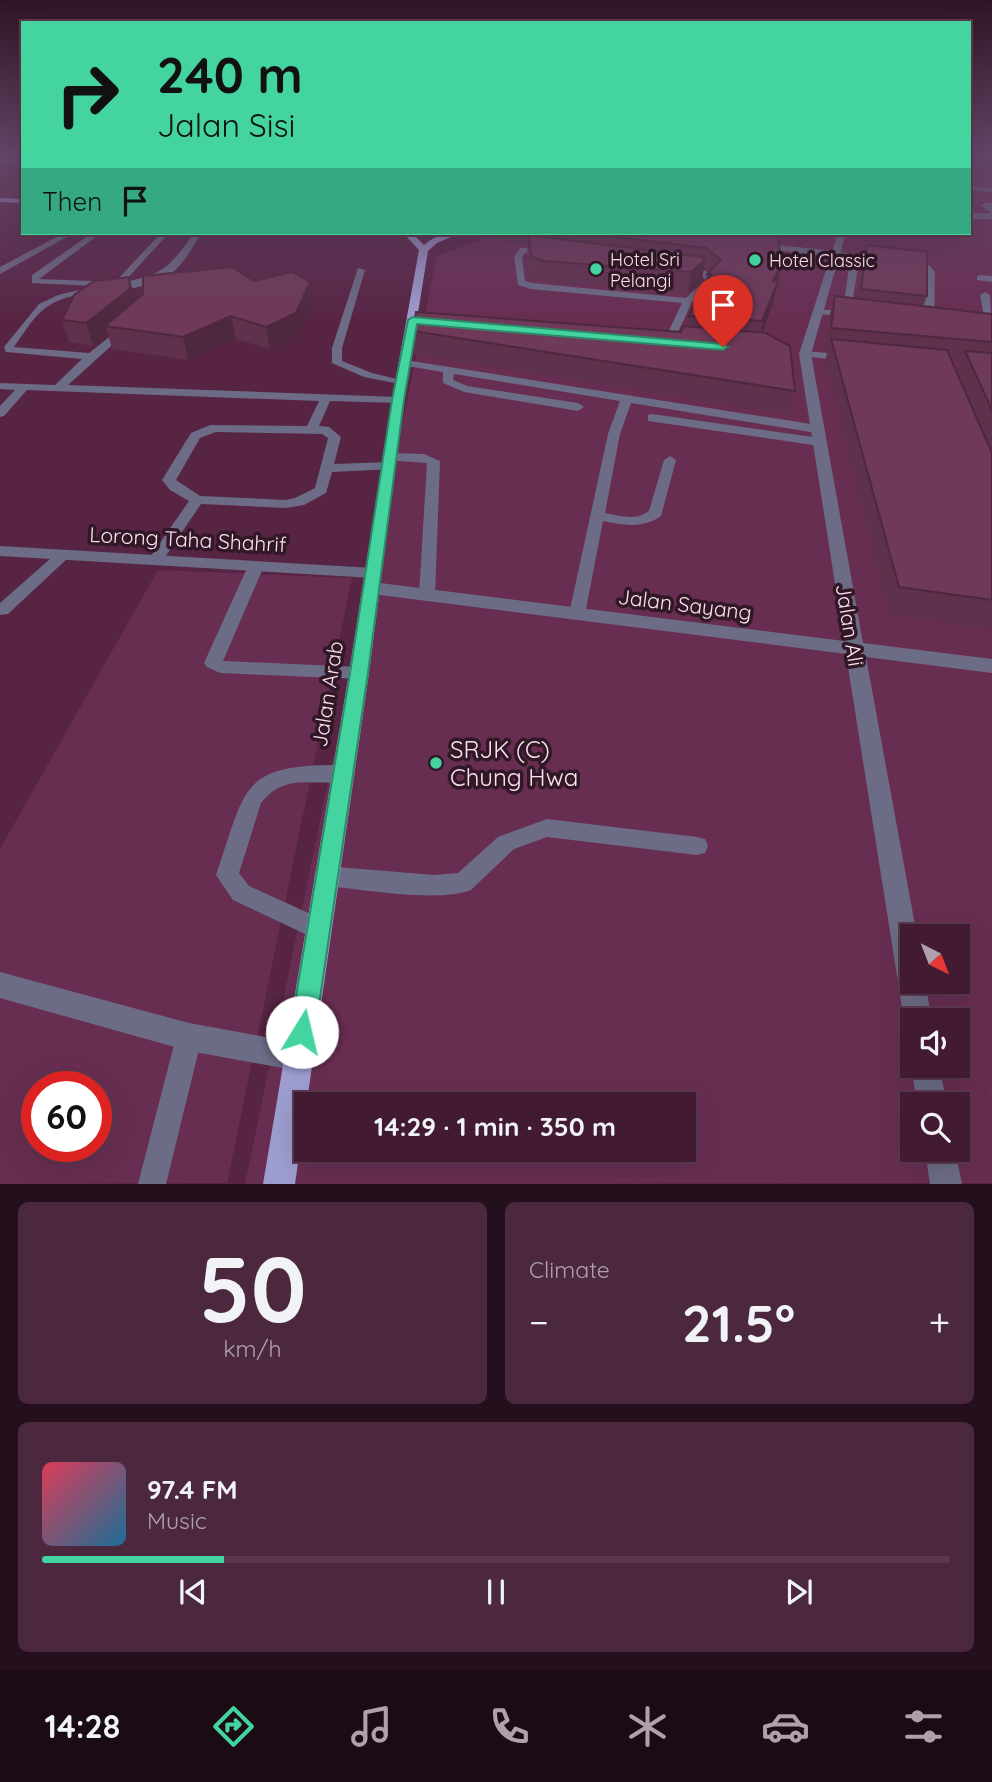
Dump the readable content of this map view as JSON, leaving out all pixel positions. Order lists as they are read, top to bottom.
{
  "streets": {
    "main road": ["Jalan Arab"],
    "street": ["Lorong Taha Shahrif", "Jalan Sayang", "Jalan Ali"]
  },
  "crossings": [
    ["Lorong Taha Shahrif", "Jalan Sayang"],
    ["Lorong Taha Shahrif", "Jalan Arab"],
    ["Jalan Sayang", "Jalan Ali"],
    ["Jalan Sayang", "Jalan Arab"]
  ],
  "places": ["Hotel Classic", "Hotel Sri Pelangi", "SRJK (C) Chung Hwa"],
  "north": "bottom right",
  "page": {
    "turn": ["240 m", "Jalan Sisi"],
    "then": "Then",
    "limit": "60",
    "trip": "14:29 · 1 min · 350 m",
    "tile": [
      ["50", "km/h"],
      "Climate"
    ],
    "heat": ["−", "21.5°", "+"],
    "song": ["97.4 FM", "Music"],
    "tabs": "14:28"
  }
}
